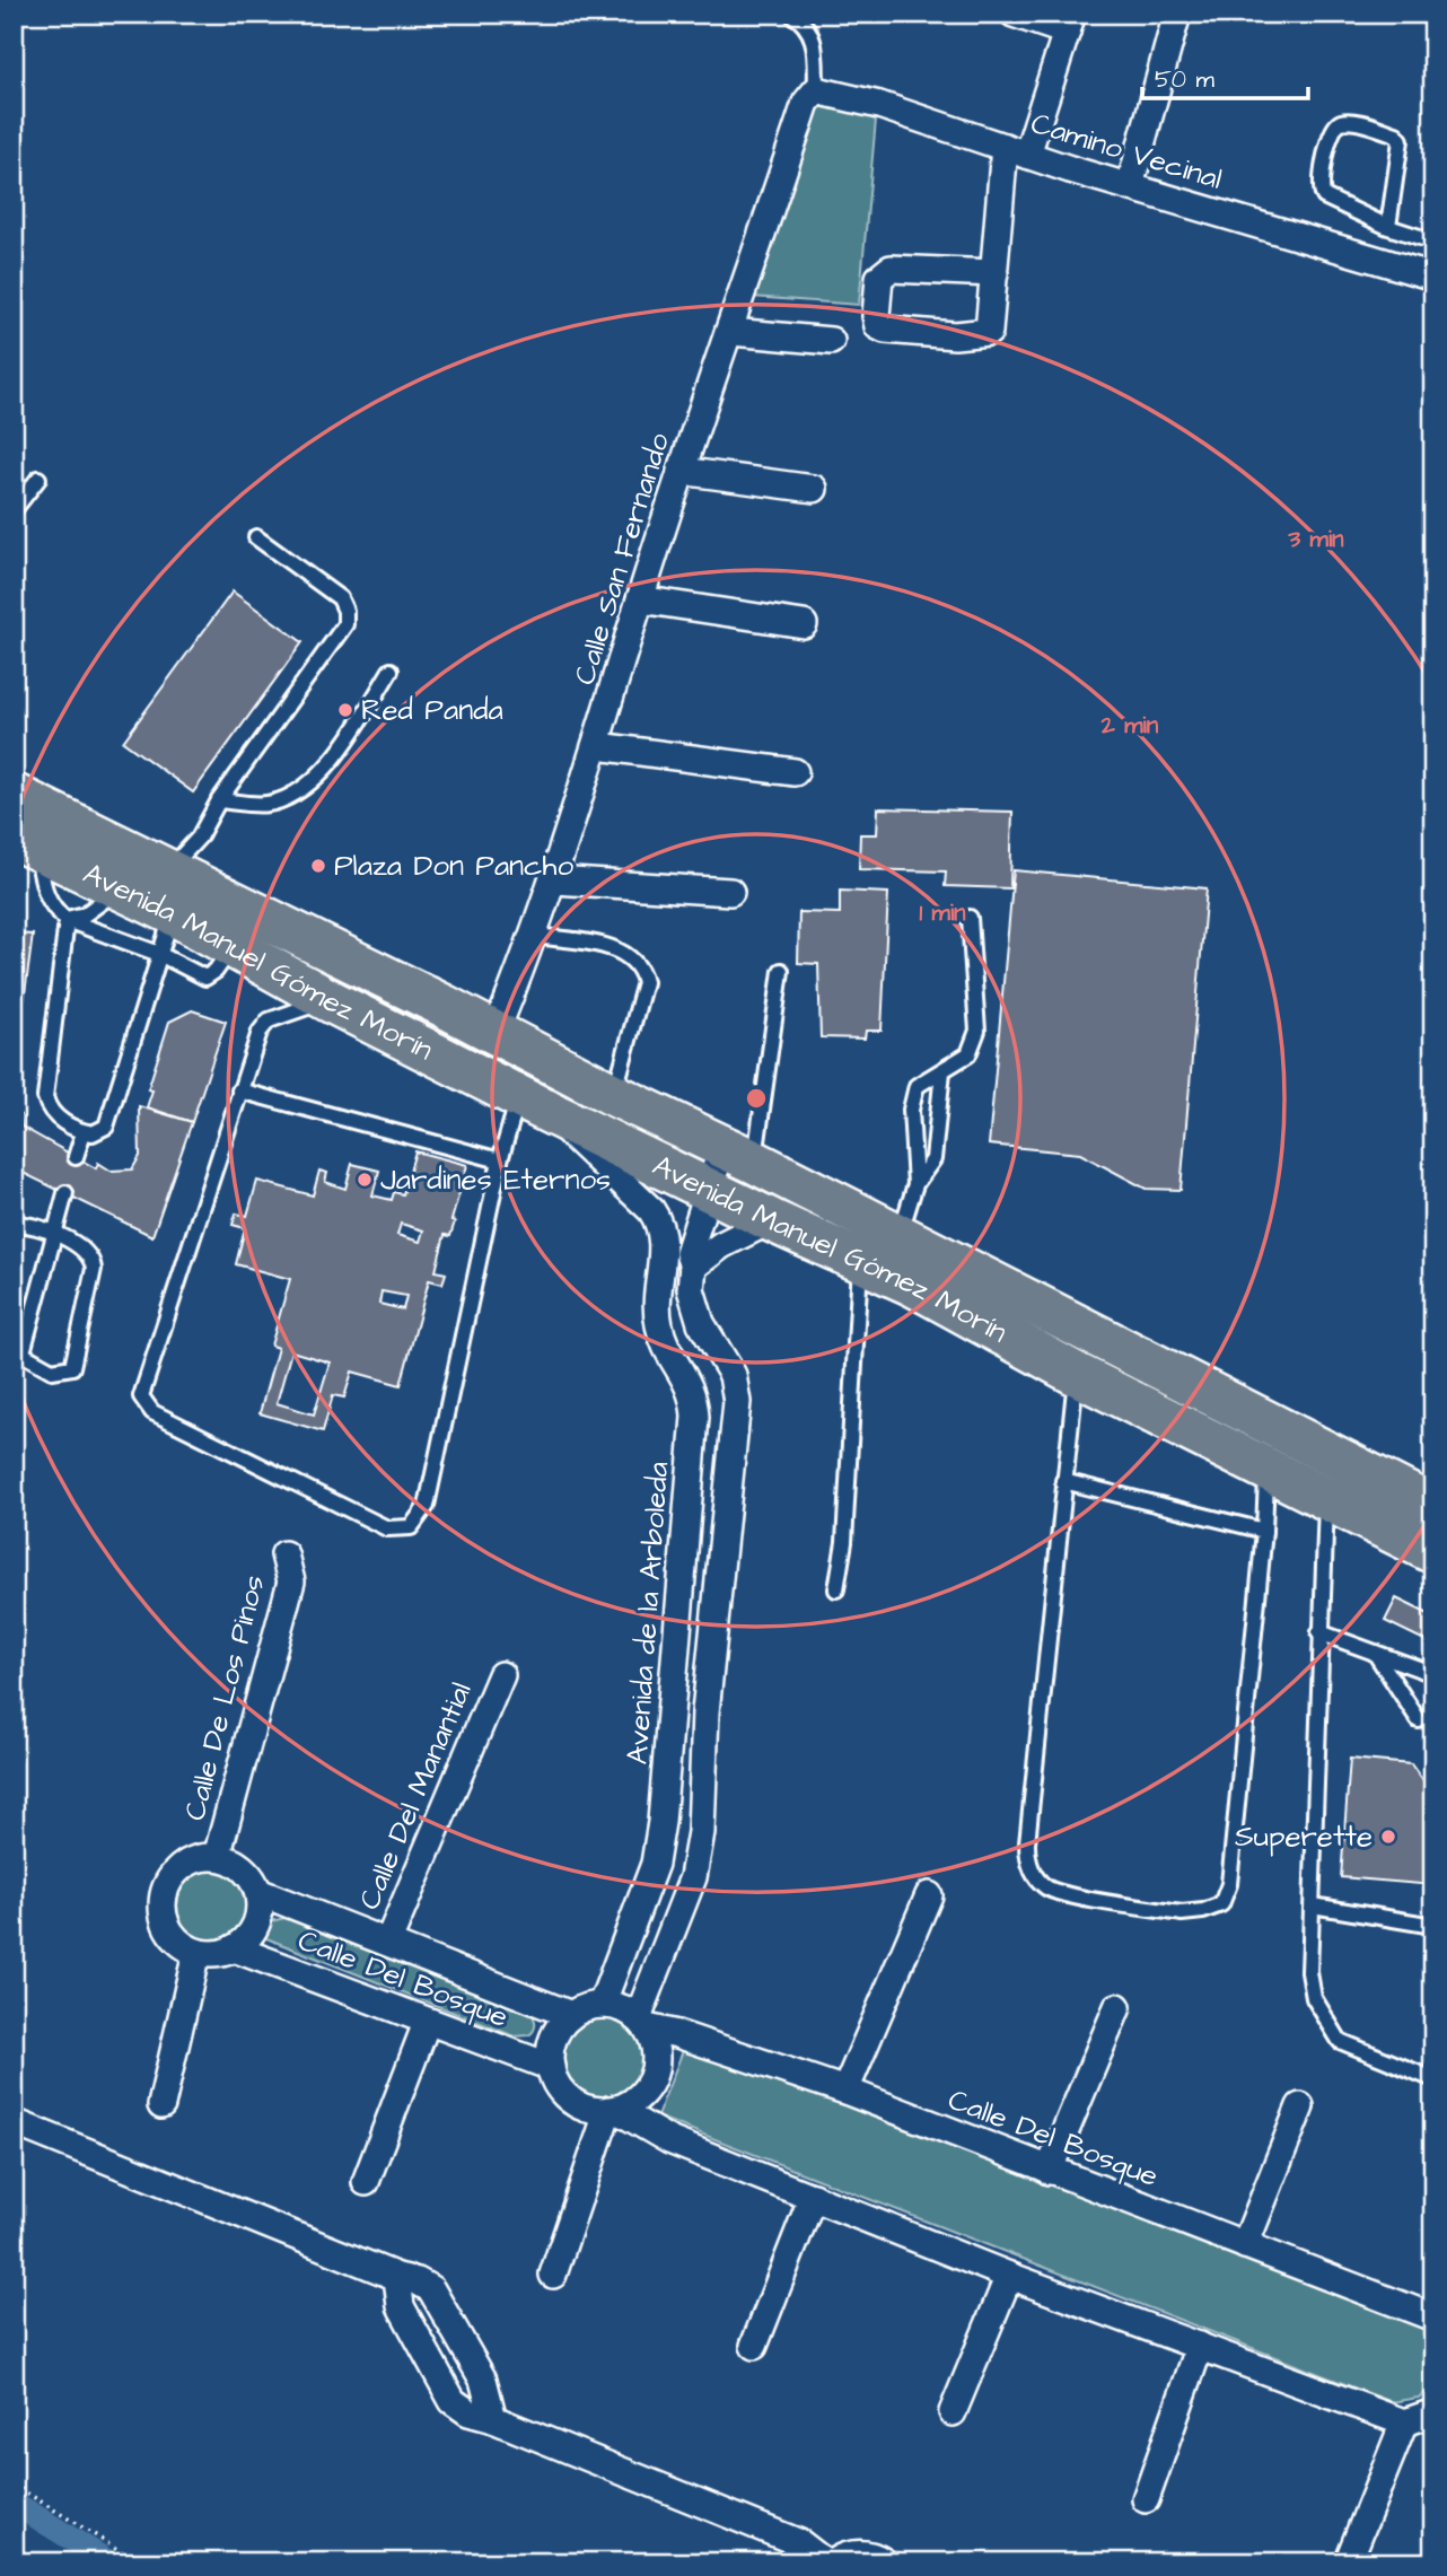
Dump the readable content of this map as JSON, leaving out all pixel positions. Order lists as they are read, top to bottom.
{
  "streets": {
    "main road": ["Avenida Manuel Gómez Morín"],
    "street": [
      "Camino Vecinal",
      "Calle San Fernando",
      "Avenida de la Arboleda",
      "Calle De Los Pinos",
      "Calle Del Manantial",
      "Calle Del Bosque"
    ]
  },
  "crossings": [
    ["Camino Vecinal", "Calle San Fernando"],
    ["Calle San Fernando", "Avenida Manuel Gómez Morín"],
    ["Avenida de la Arboleda", "Calle Del Bosque"],
    ["Calle De Los Pinos", "Calle Del Bosque"],
    ["Calle Del Manantial", "Calle Del Bosque"]
  ],
  "places": [
    "Red Panda",
    "Plaza Don Pancho",
    "Jardines Eternos",
    "Superette"
  ],
  "scale_bar": "50 m",
  "rings": ["3 min", "2 min", "1 min"]
}
